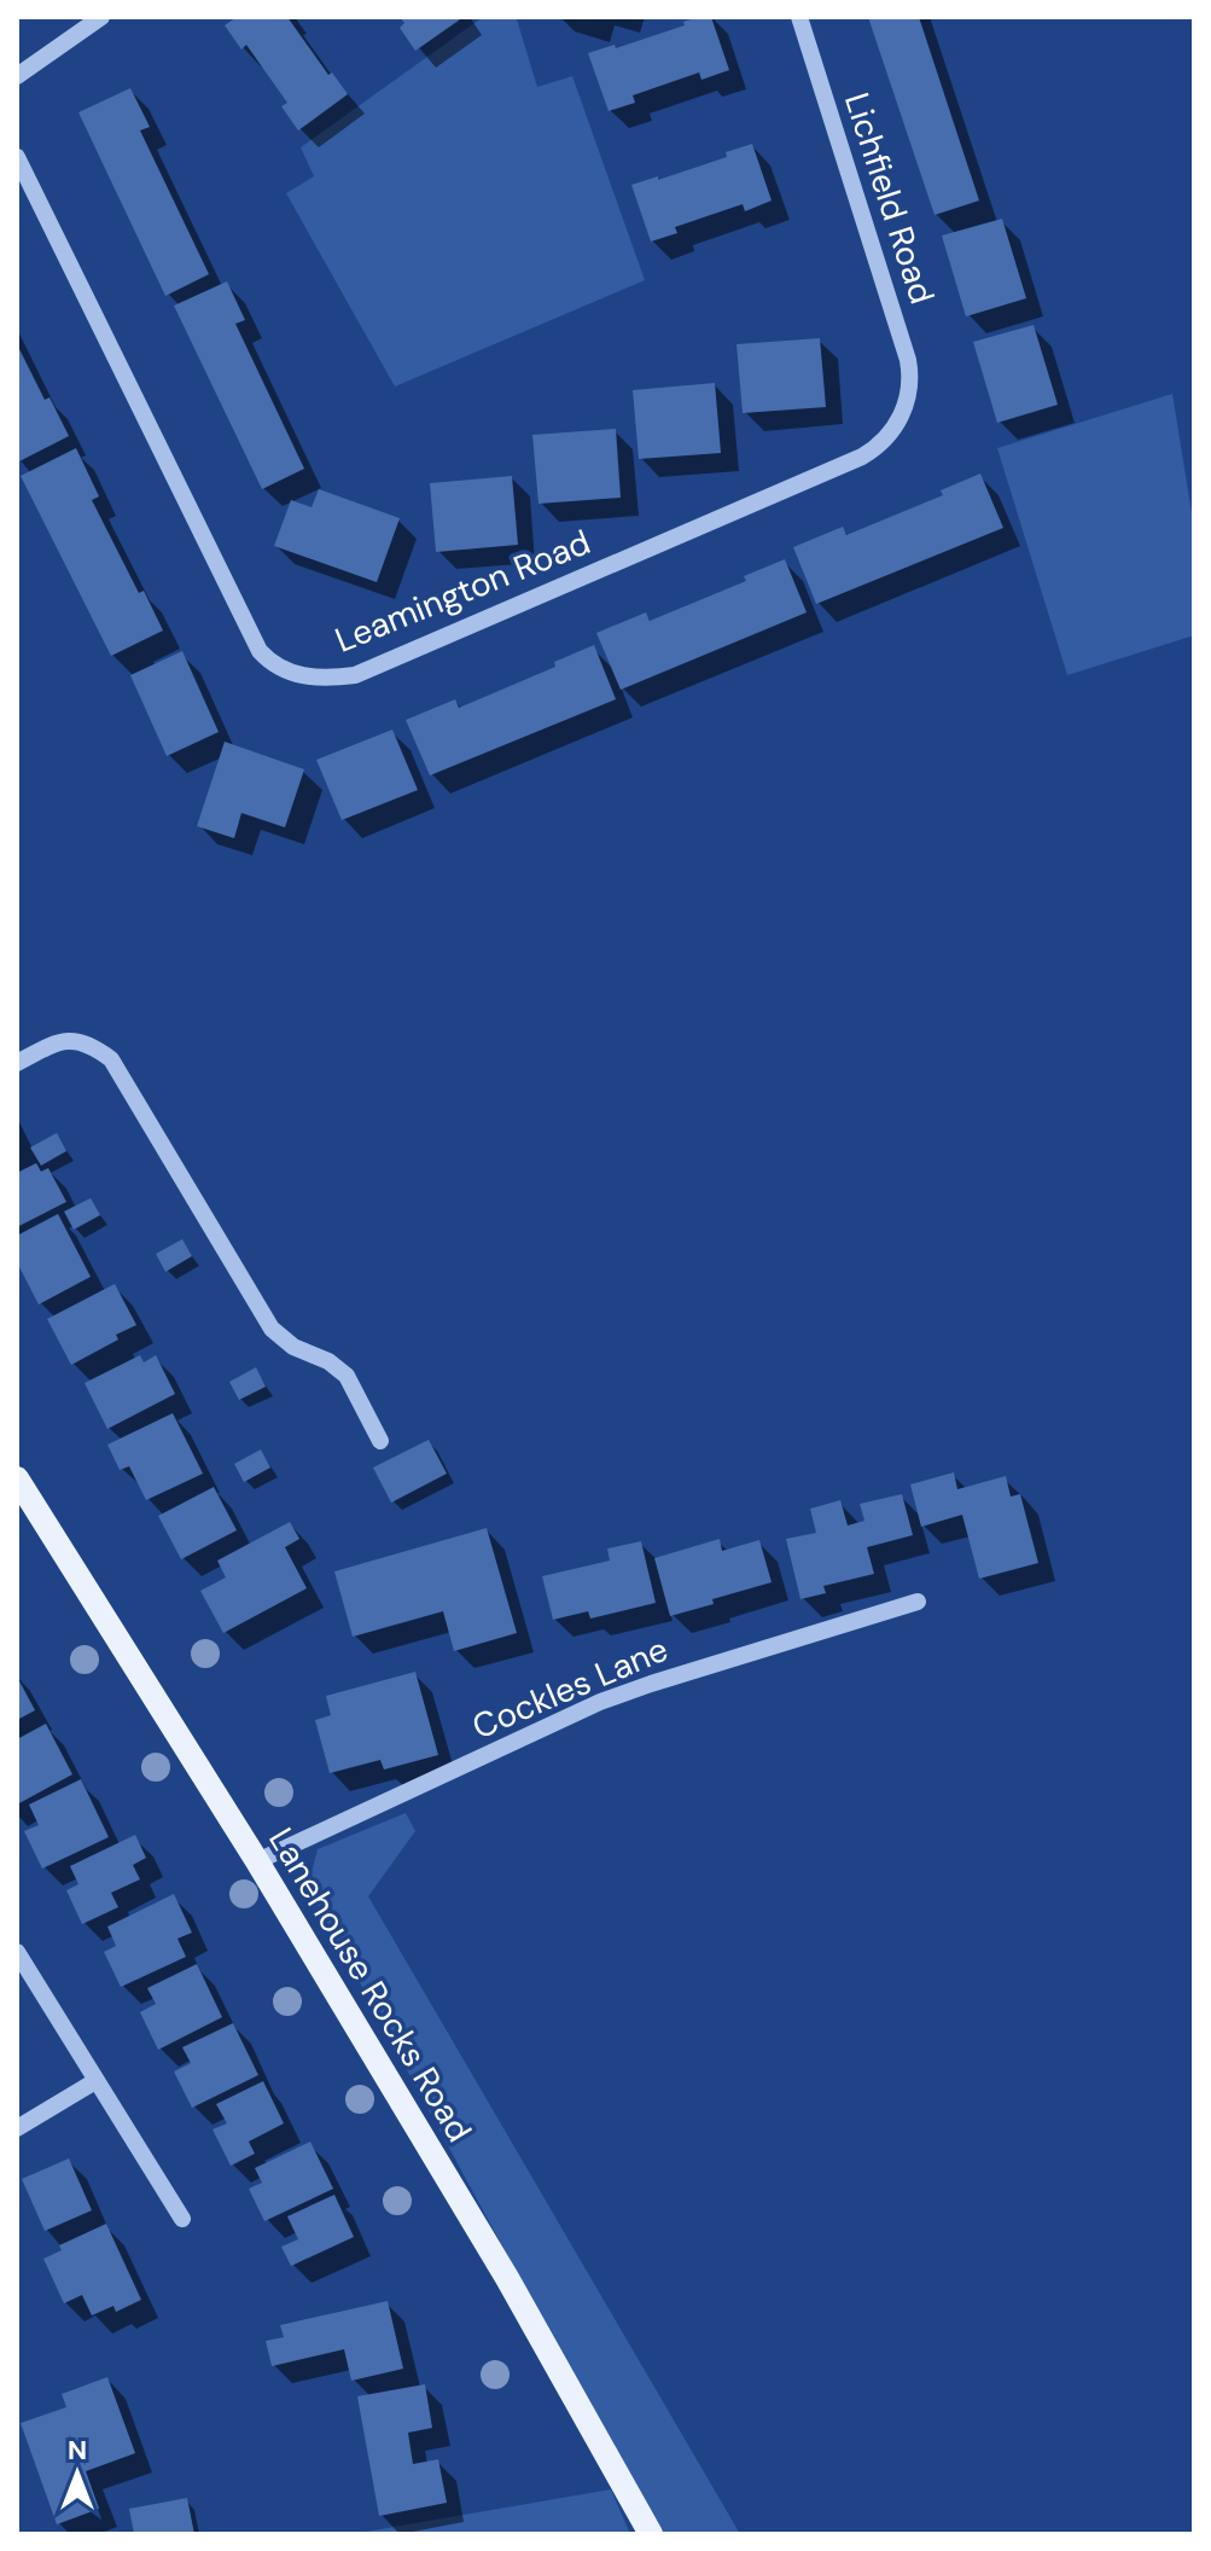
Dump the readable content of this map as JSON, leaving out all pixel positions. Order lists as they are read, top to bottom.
{
  "streets": {
    "main road": ["Lanehouse Rocks Road"],
    "street": ["Lichfield Road", "Leamington Road", "Cockles Lane"]
  },
  "crossings": [
    ["Lichfield Road", "Leamington Road"],
    ["Cockles Lane", "Lanehouse Rocks Road"]
  ],
  "north": "top"
}
